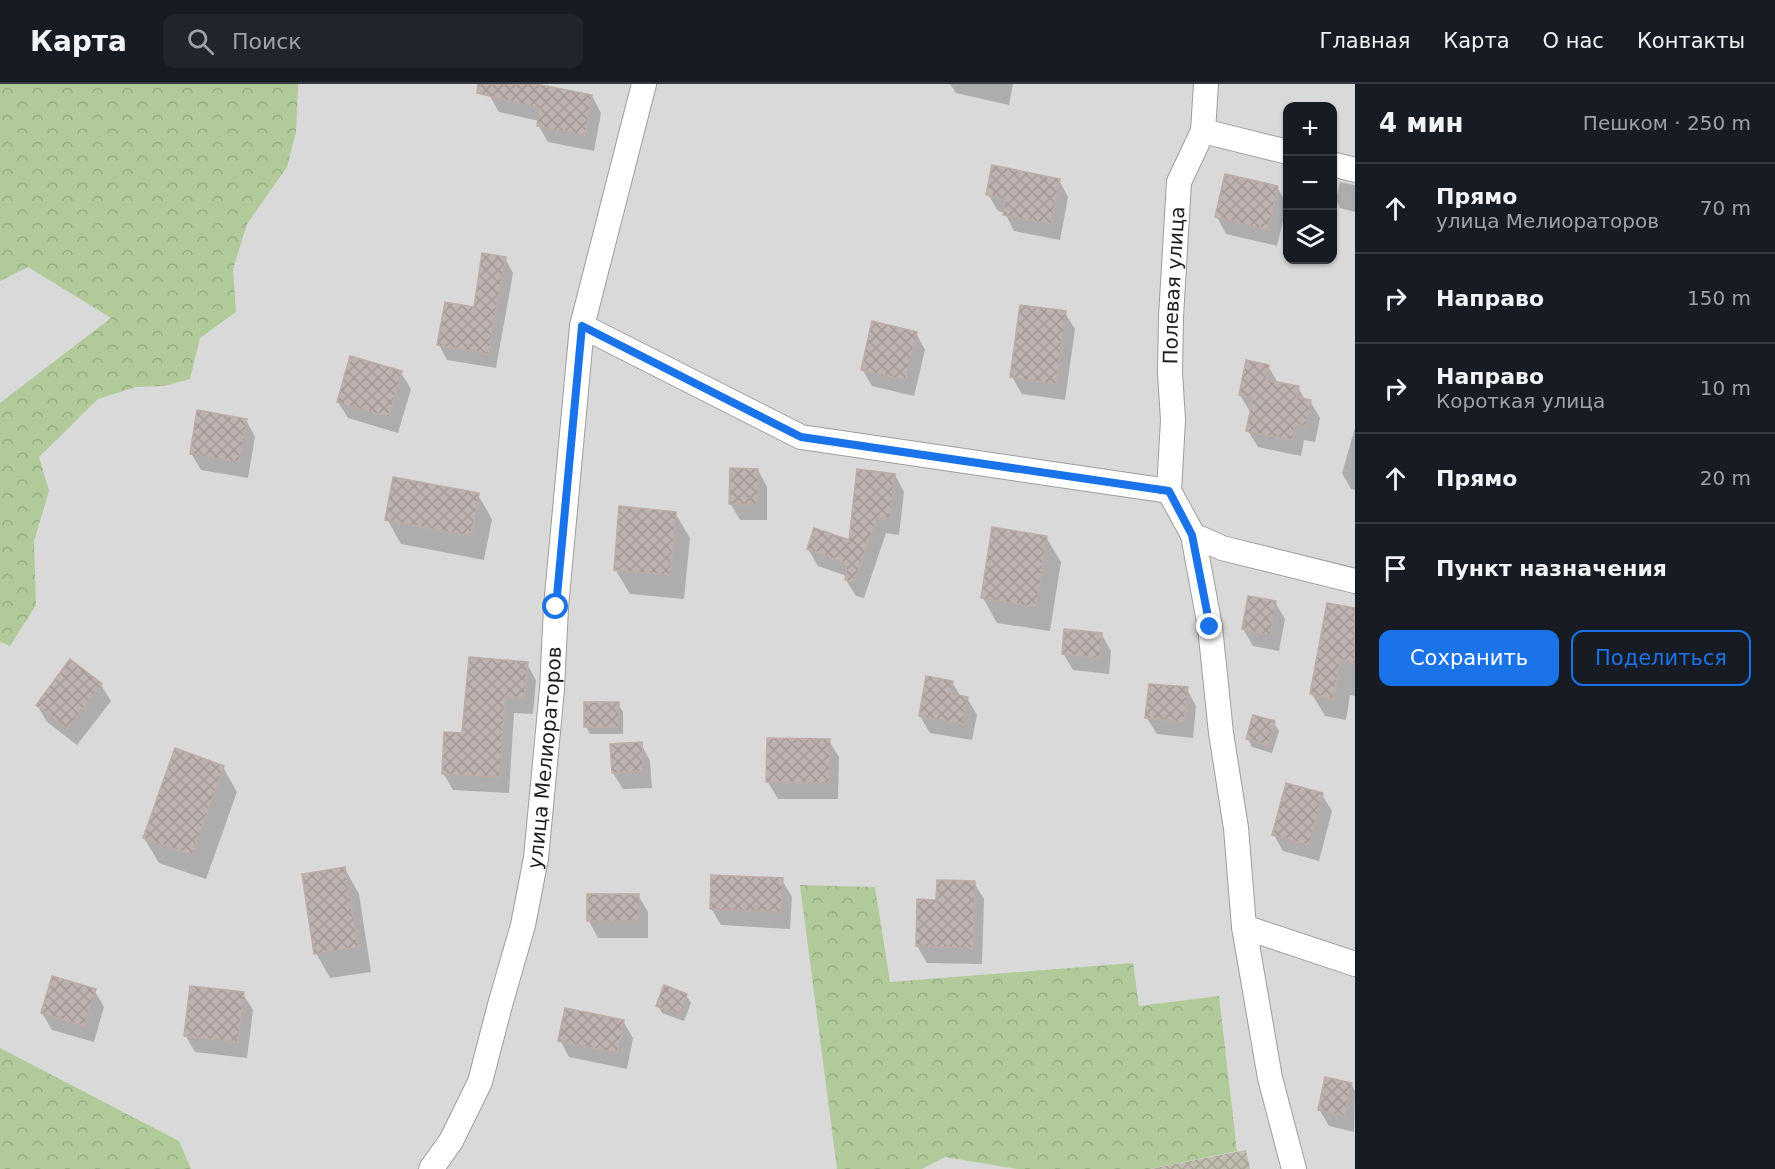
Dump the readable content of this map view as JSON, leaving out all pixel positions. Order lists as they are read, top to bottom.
{
  "streets": {
    "street": ["Полевая улица", "улица Мелиораторов"]
  },
  "page": {
    "header": "Карта",
    "search": "Поиск",
    "nav": [
      "Главная",
      "Карта",
      "О нас",
      "Контакты"
    ],
    "heading": ["4 мин", "Пешком · 250 m"],
    "map_buttons": ["+", "−"],
    "list": [
      ["Прямо", "улица Мелиораторов", "70 m"],
      ["Направо", "150 m"],
      ["Направо", "Короткая улица", "10 m"],
      ["Прямо", "20 m"],
      "Пункт назначения"
    ],
    "buttons": ["Сохранить", "Поделиться"]
  }
}
